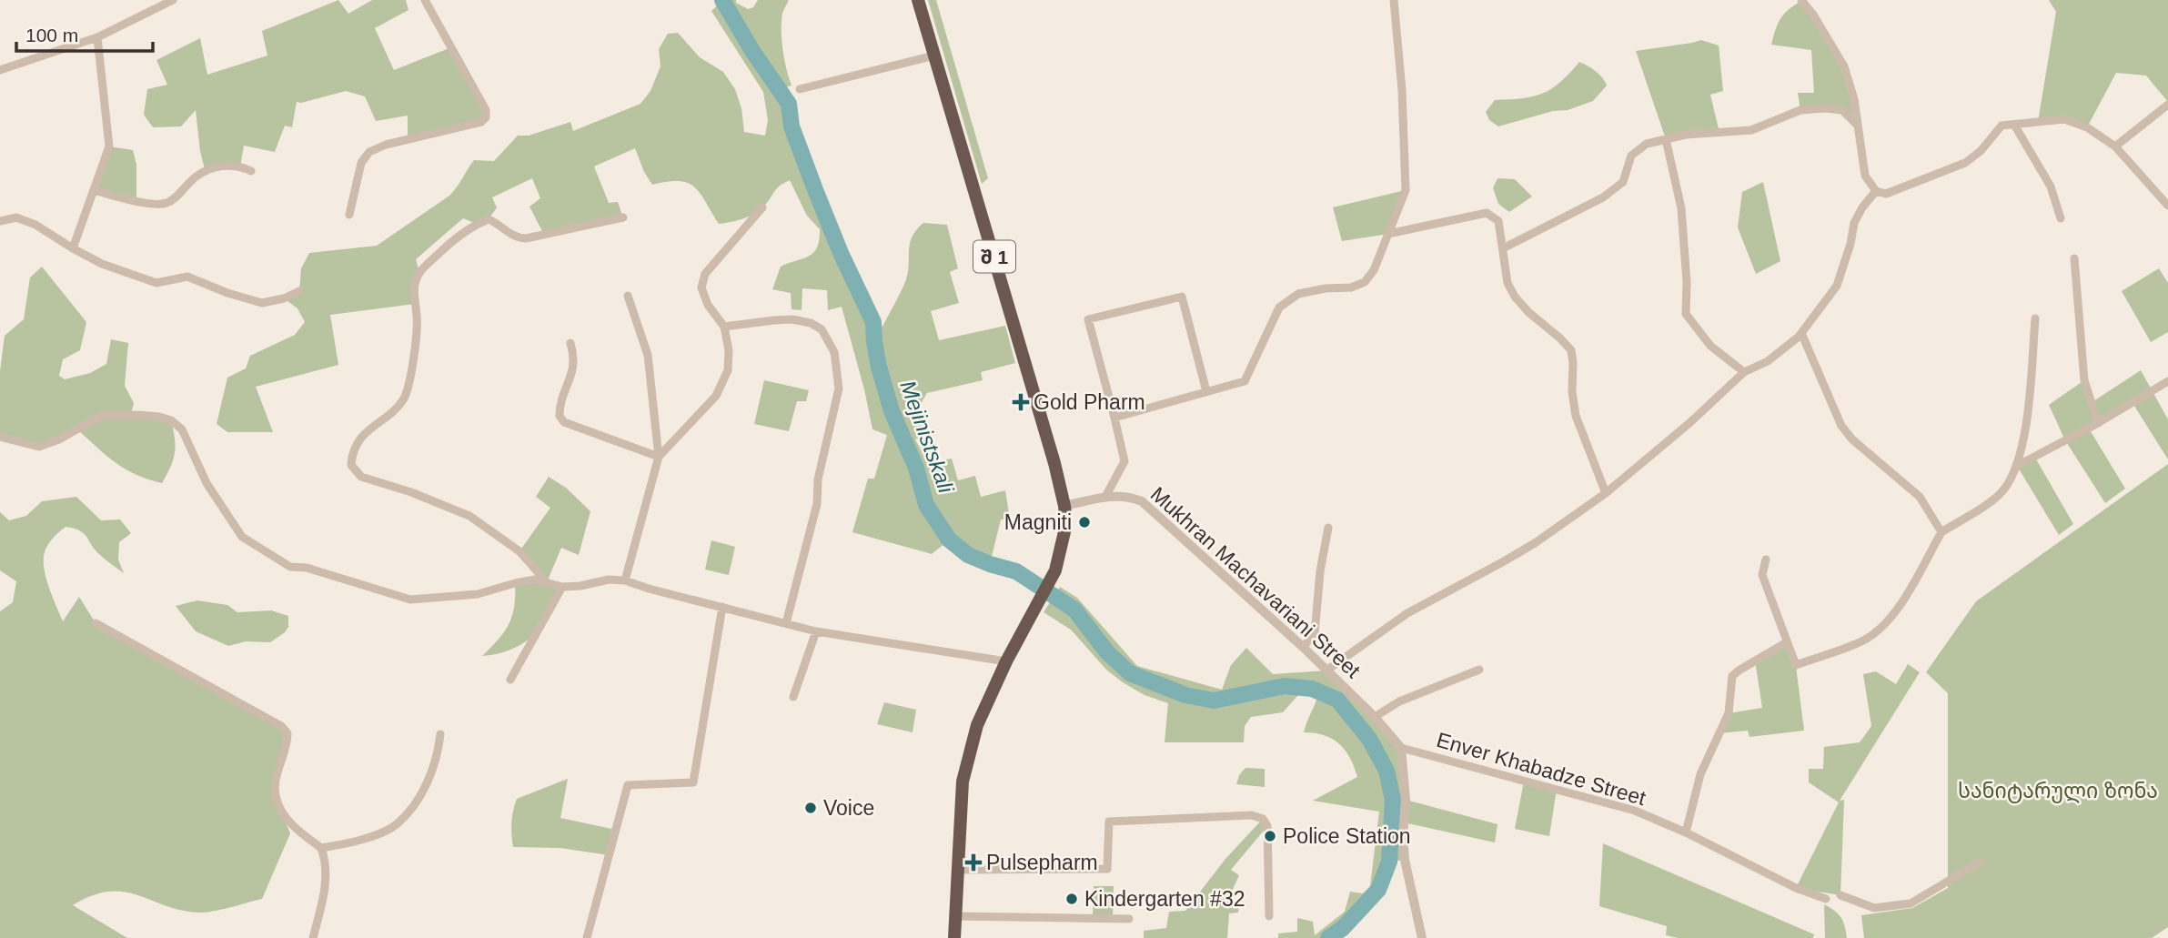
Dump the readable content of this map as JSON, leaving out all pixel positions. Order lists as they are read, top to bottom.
{
  "streets": {
    "highway": ["შ 1"],
    "street": ["Mukhran Machavariani Street", "Enver Khabadze Street"]
  },
  "crossings": [
    ["შ 1", "Mukhran Machavariani Street"],
    ["Mukhran Machavariani Street", "Enver Khabadze Street"]
  ],
  "water": ["Mejinistskali"],
  "parks": ["სანიტარული ზონა"],
  "places": {
    "health": ["Gold Pharm", "Pulsepharm"],
    "other": [
      "Magniti",
      "Voice",
      "Police Station",
      "Kindergarten #32"
    ]
  },
  "scale_bar": "100 m"
}
